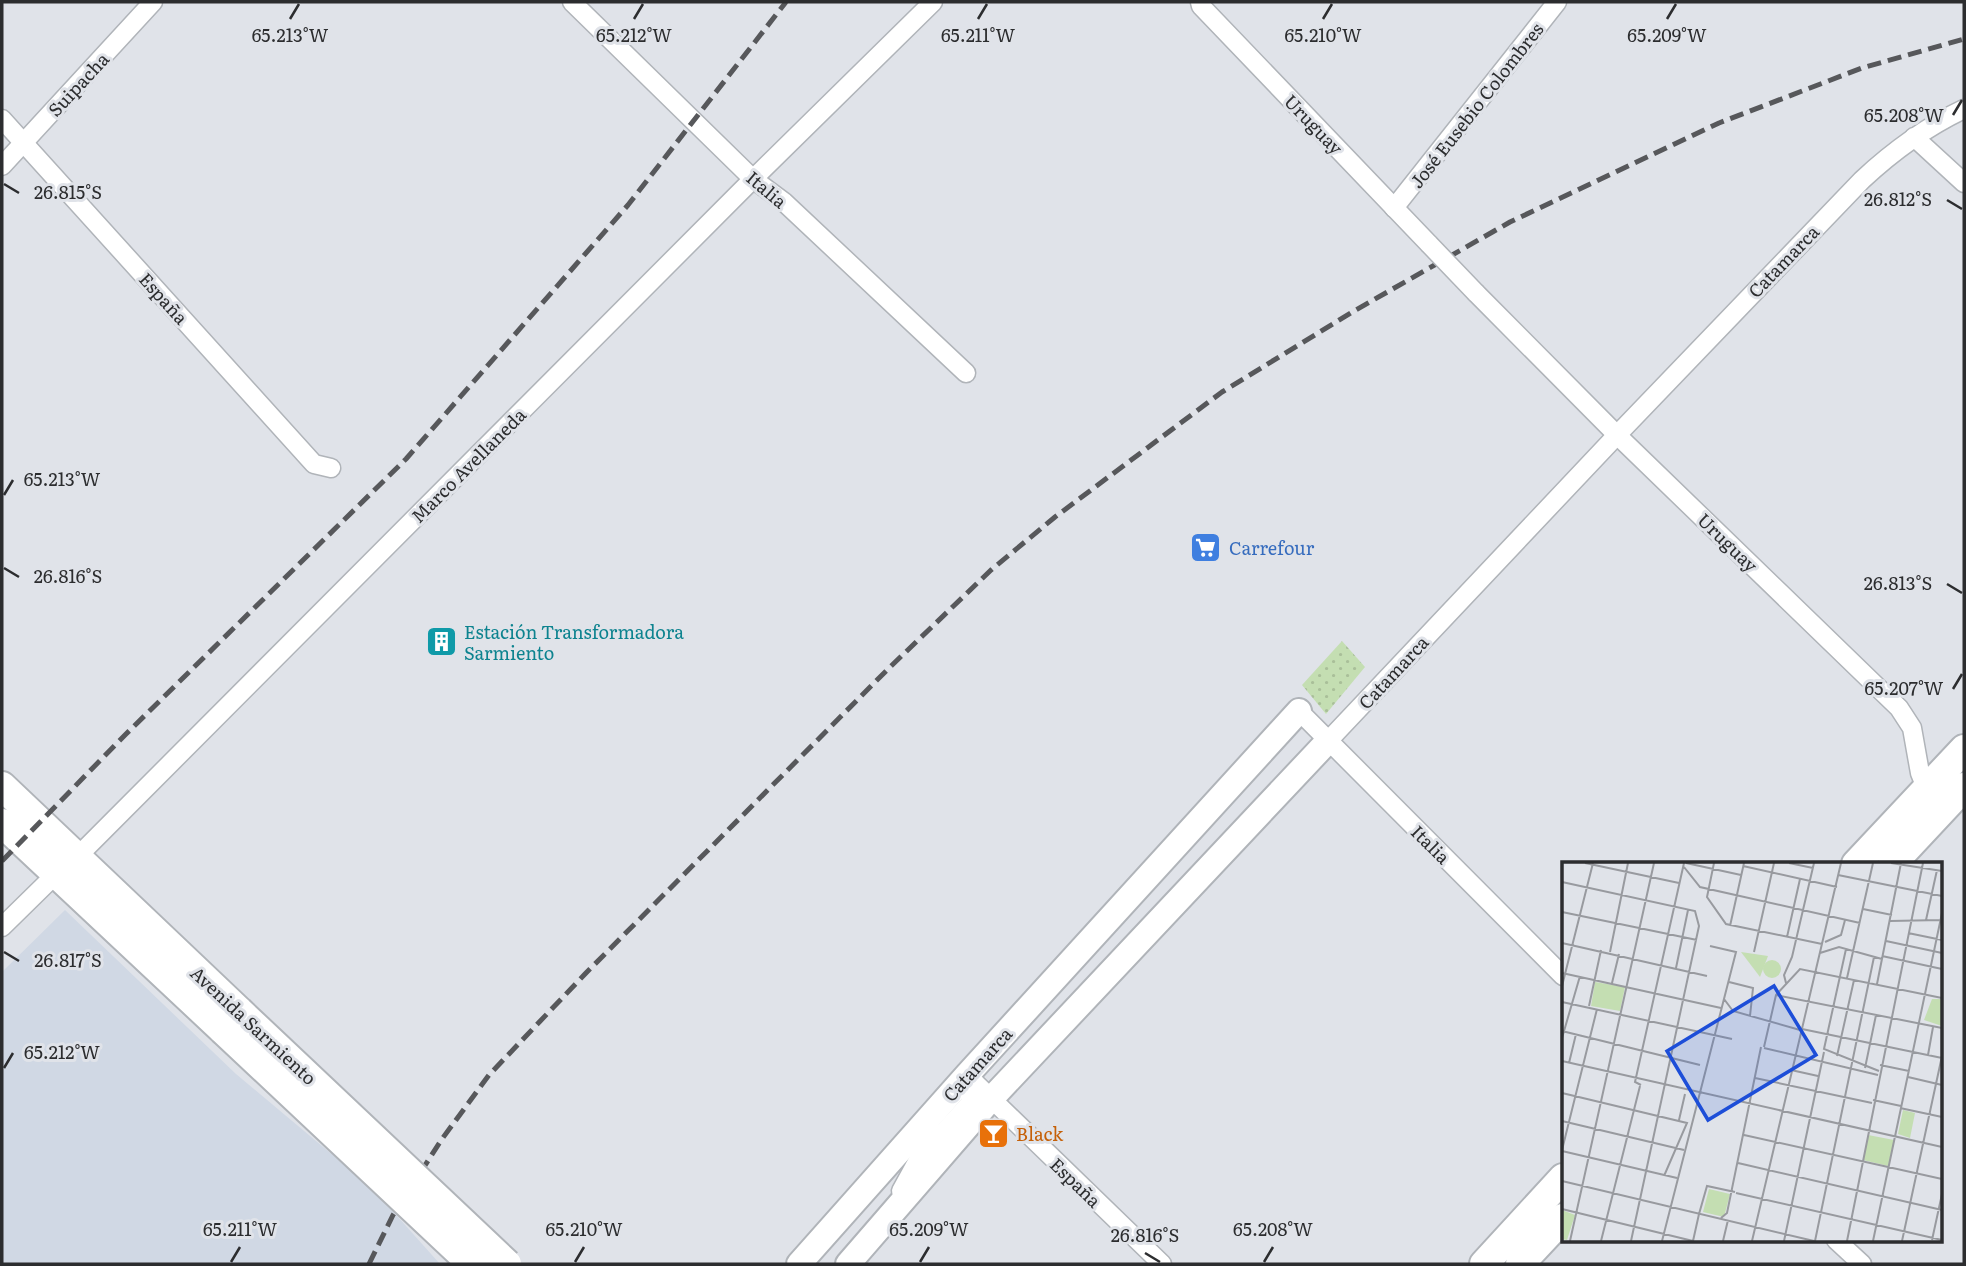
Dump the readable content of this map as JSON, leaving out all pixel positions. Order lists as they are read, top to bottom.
{
  "streets": {
    "main road": ["Catamarca", "Avenida Sarmiento"],
    "street": [
      "Suipacha",
      "José Eusebio Colombres",
      "Uruguay",
      "Italia",
      "España",
      "Marco Avellaneda"
    ]
  },
  "crossings": [
    ["Suipacha", "España"],
    ["José Eusebio Colombres", "Uruguay"],
    ["Uruguay", "Catamarca"],
    ["Italia", "Catamarca"],
    ["Italia", "Marco Avellaneda"],
    ["Catamarca", "España"],
    ["Marco Avellaneda", "Avenida Sarmiento"]
  ],
  "places": {
    "supermarket": ["Carrefour"],
    "building": ["Estación Transformadora Sarmiento"],
    "bar": ["Black"]
  },
  "coordinates": [
    "65.210°W",
    "65.213°W",
    "65.212°W",
    "65.211°W",
    "65.209°W",
    "65.208°W",
    "26.815°S",
    "26.812°S",
    "26.816°S",
    "26.813°S",
    "65.207°W",
    "26.817°S"
  ]
}
